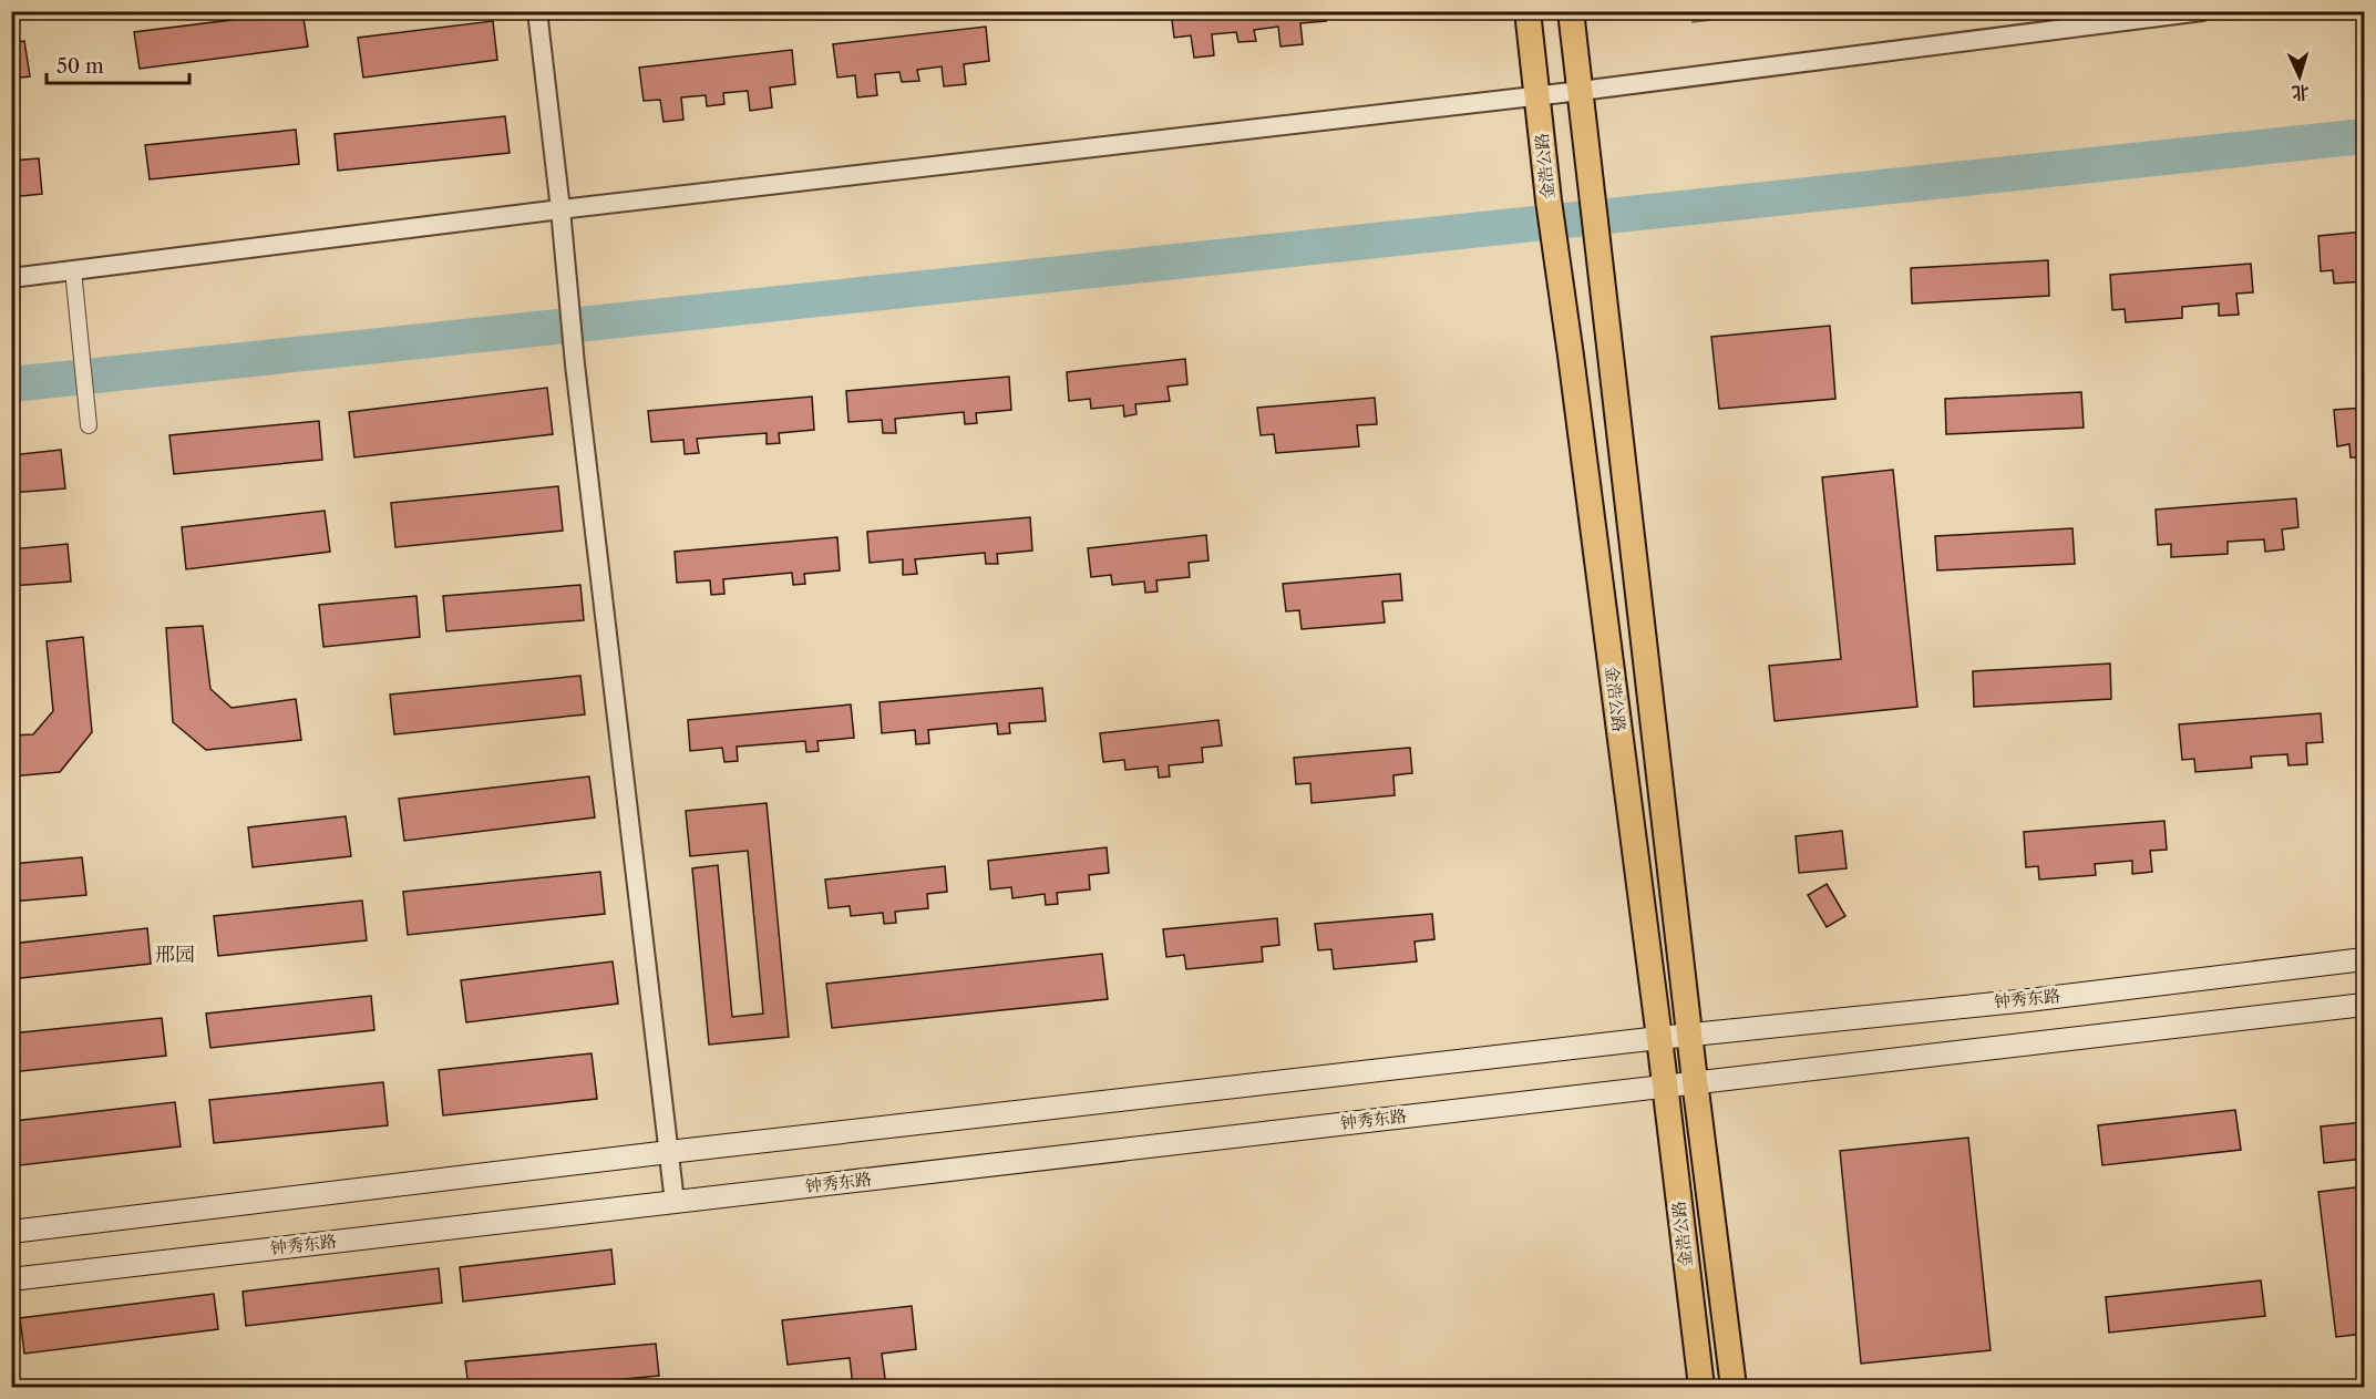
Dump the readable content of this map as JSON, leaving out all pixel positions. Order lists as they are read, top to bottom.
{
  "streets": {
    "main road": ["金浩公路", "钟秀东路"]
  },
  "crossings": [
    ["金浩公路", "钟秀东路"]
  ],
  "districts": ["邢园"],
  "scale_bar": "50 m",
  "north": "bottom"
}
